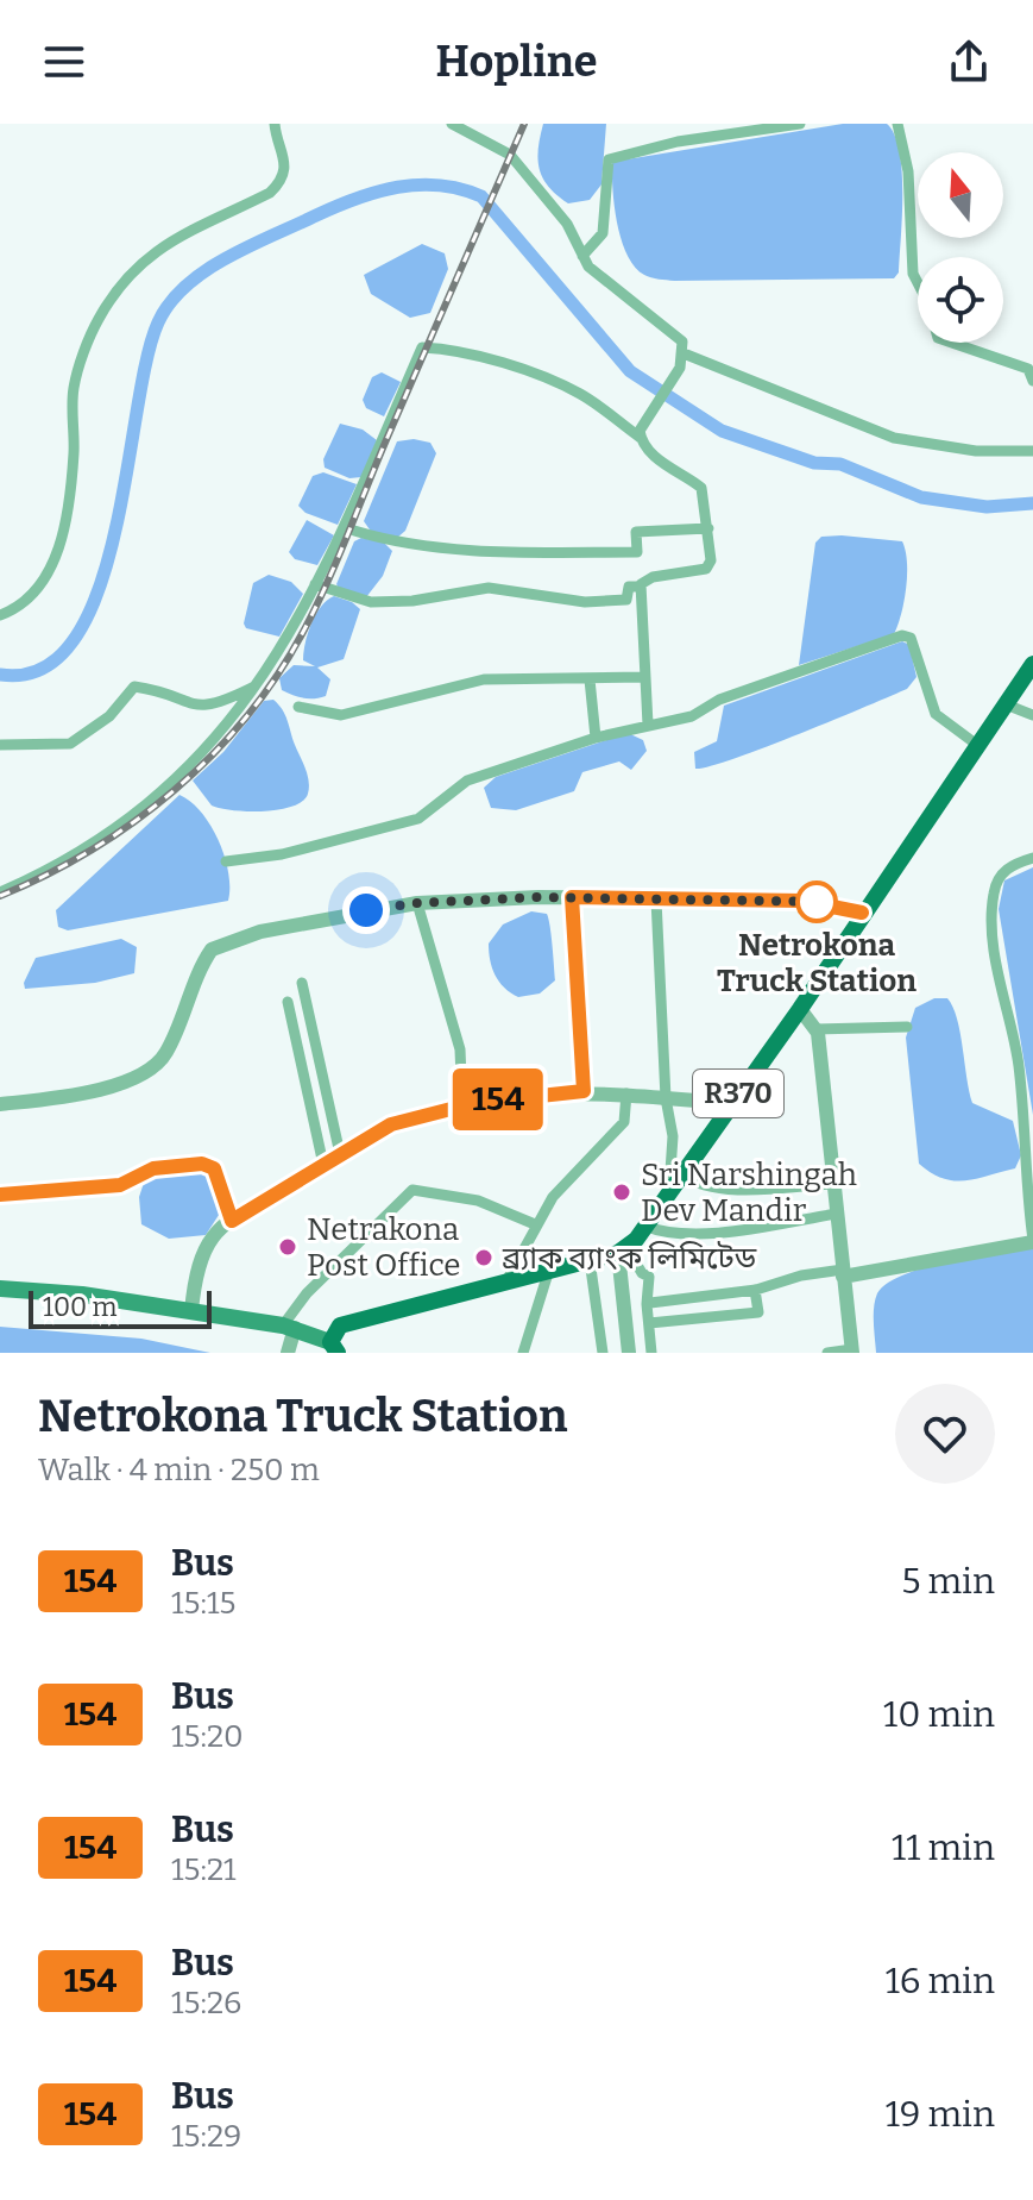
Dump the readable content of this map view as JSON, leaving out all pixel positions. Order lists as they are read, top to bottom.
{
  "streets": {
    "main road": ["R370"]
  },
  "places": [
    "Netrokona Truck Station",
    "Sri Narshingah Dev Mandir",
    "Netrakona Post Office",
    "ব্র্যাক ব্যাংক লিমিটেড"
  ],
  "lines": ["bus line 154"],
  "scale_bar": "100 m",
  "north": "top",
  "page": {
    "header": "Hopline",
    "on_map": "154",
    "scale": "100 m",
    "heading": ["Netrokona Truck Station", "Walk · 4 min · 250 m"],
    "list": [
      {
        "mark": "154",
        "name": "Bus",
        "note": "15:15",
        "value": "5 min"
      },
      {
        "mark": "154",
        "name": "Bus",
        "note": "15:20",
        "value": "10 min"
      },
      {
        "mark": "154",
        "name": "Bus",
        "note": "15:21",
        "value": "11 min"
      },
      {
        "mark": "154",
        "name": "Bus",
        "note": "15:26",
        "value": "16 min"
      },
      {
        "mark": "154",
        "name": "Bus",
        "note": "15:29",
        "value": "19 min"
      }
    ]
  }
}
